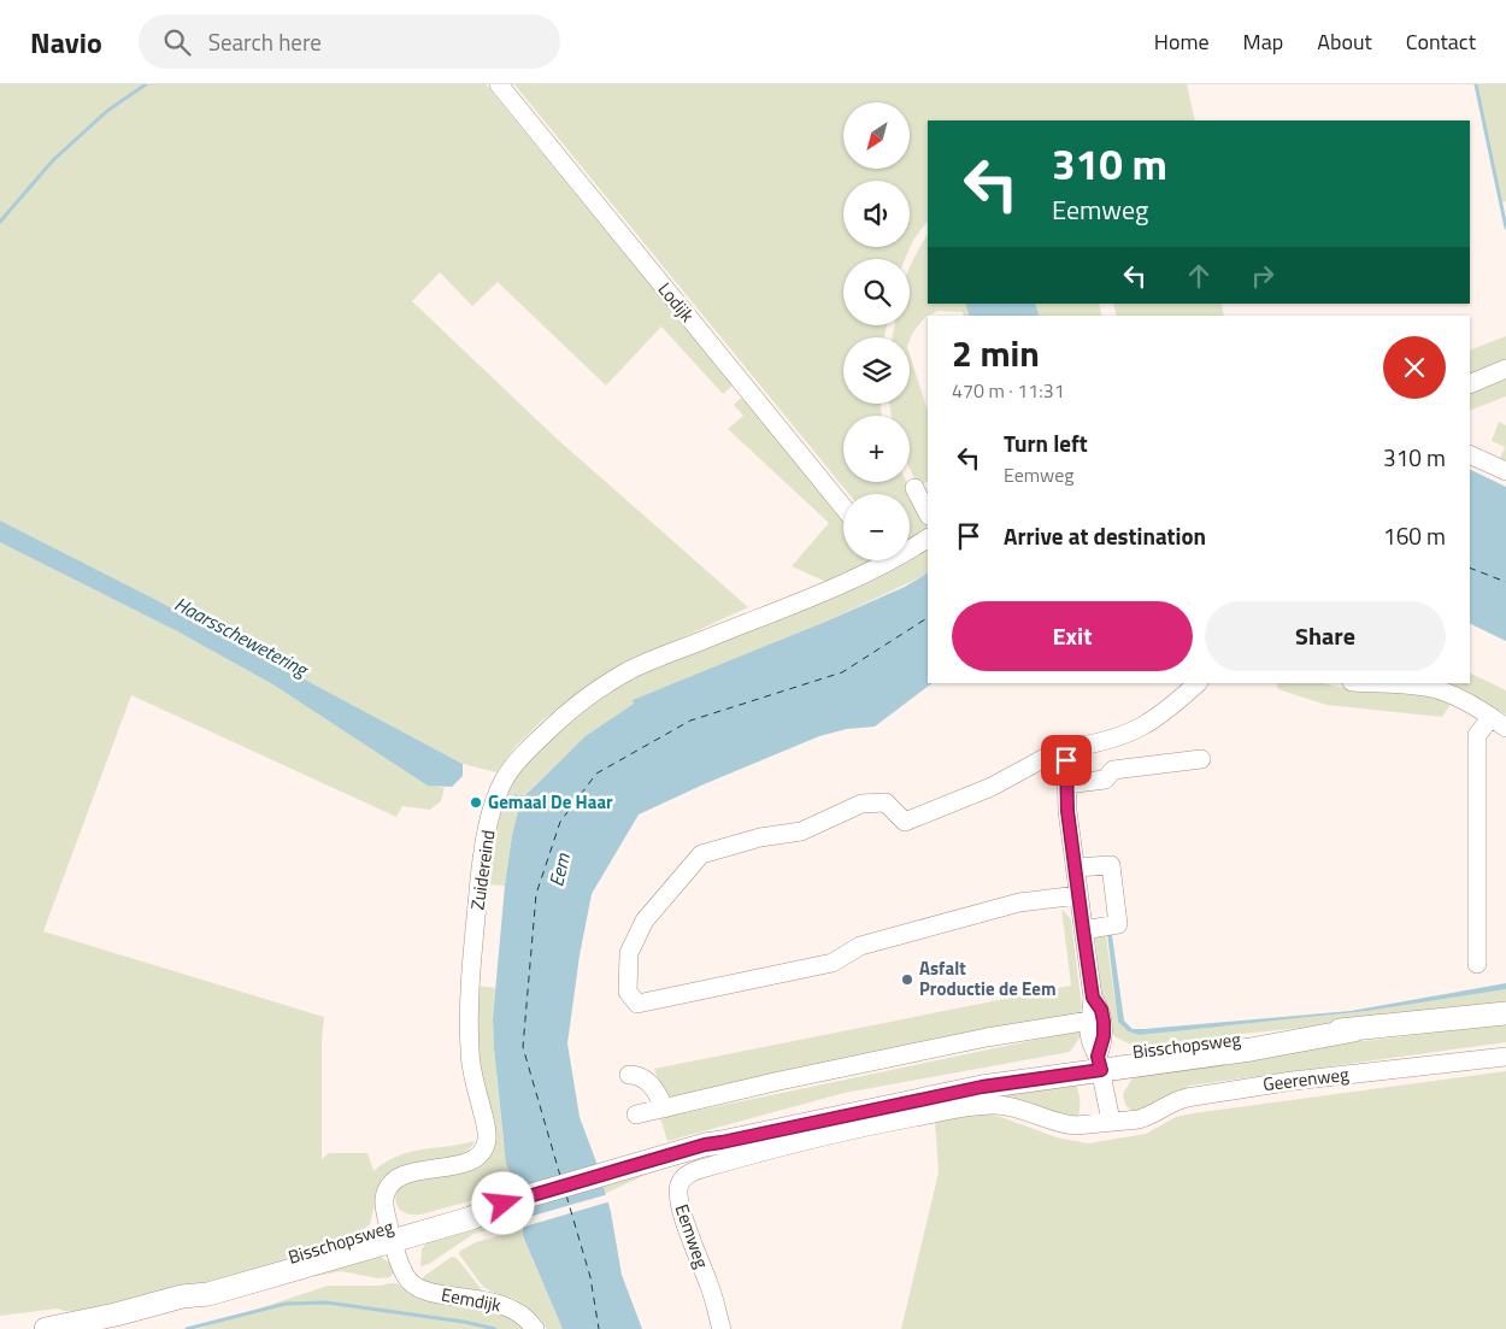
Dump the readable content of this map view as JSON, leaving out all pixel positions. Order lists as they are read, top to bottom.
{
  "streets": {
    "main road": ["Bisschopsweg"],
    "street": [
      "Lodijk",
      "Zuidereind",
      "Geerenweg",
      "Eemweg",
      "Eemdijk"
    ]
  },
  "crossings": [
    ["Zuidereind", "Bisschopsweg"],
    ["Zuidereind", "Eemdijk"],
    ["Bisschopsweg", "Eemdijk"],
    ["Geerenweg", "Eemweg"]
  ],
  "water": ["Haarsschewetering", "Eem"],
  "places": ["Gemaal De Haar", "Asfalt Productie de Eem"],
  "north": "bottom left",
  "page": {
    "header": "Navio",
    "search": "Search here",
    "nav": [
      "Home",
      "Map",
      "About",
      "Contact"
    ],
    "map_buttons": ["+", "−"],
    "turn": ["310 m", "Eemweg"],
    "heading": ["2 min", "470 m · 11:31"],
    "list": [
      {
        "name": "Turn left",
        "note": "Eemweg",
        "value": "310 m"
      },
      {
        "name": "Arrive at destination",
        "value": "160 m"
      }
    ],
    "buttons": ["Exit", "Share"]
  }
}
